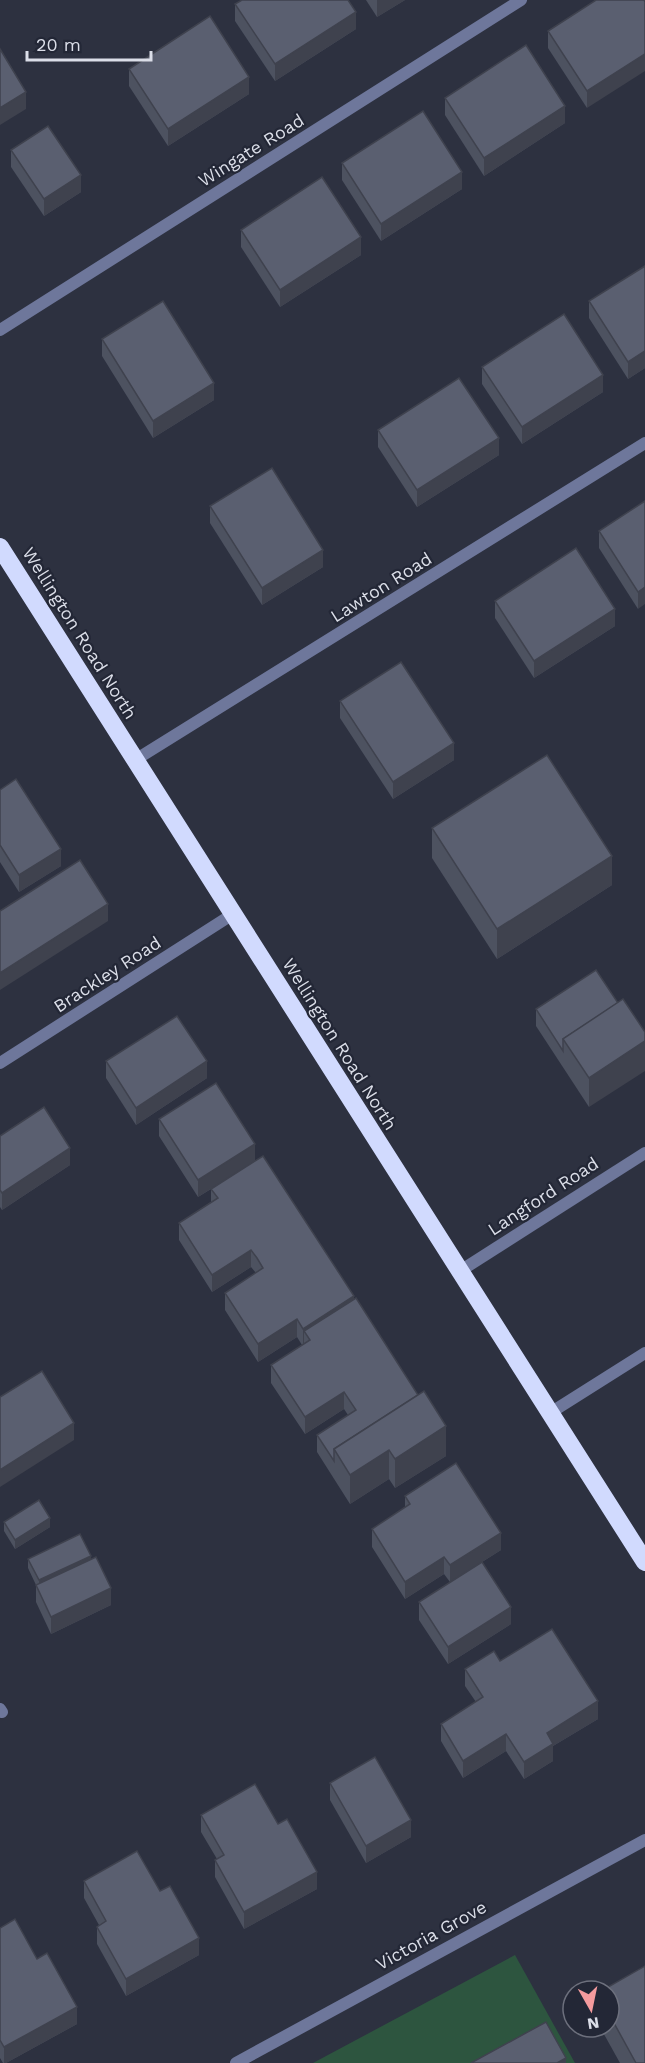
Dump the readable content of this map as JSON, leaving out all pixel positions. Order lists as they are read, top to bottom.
{
  "streets": {
    "highway": ["Wellington Road North"],
    "street": [
      "Wingate Road",
      "Lawton Road",
      "Brackley Road",
      "Langford Road",
      "Victoria Grove"
    ]
  },
  "crossings": [
    ["Lawton Road", "Wellington Road North"],
    ["Wellington Road North", "Brackley Road"],
    ["Wellington Road North", "Langford Road"]
  ],
  "scale_bar": "20 m",
  "north": "bottom"
}
